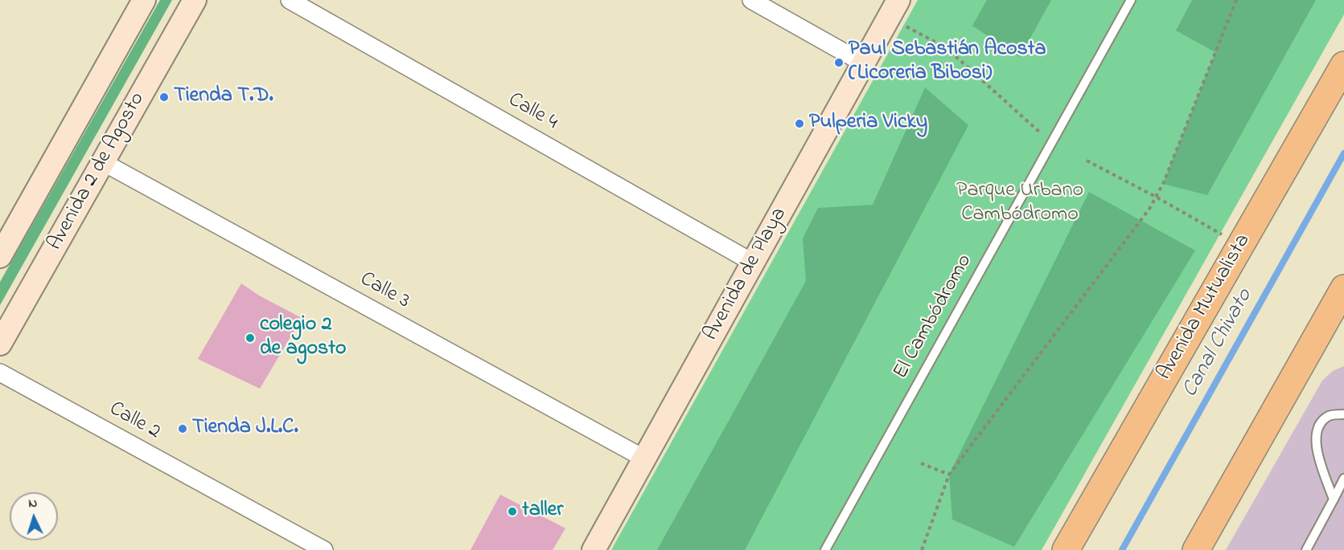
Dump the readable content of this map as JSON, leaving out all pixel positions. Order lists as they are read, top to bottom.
{
  "streets": {
    "main road": ["Avenida Mutualista"],
    "street": [
      "Calle 4",
      "Avenida 2 de Agosto",
      "Avenida de Playa",
      "Calle 3",
      "Calle 2"
    ],
    "lane": ["El Cambódromo"]
  },
  "crossings": [
    ["Calle 4", "Avenida de Playa"],
    ["Avenida 2 de Agosto", "Calle 3"],
    ["Avenida de Playa", "Calle 3"]
  ],
  "water": ["Canal Chivato"],
  "parks": ["Parque Urbano Cambódromo"],
  "places": [
    "Paul Sebastián Acosta (Licoreria Bibosi)",
    "Tienda T.D.",
    "Pulperia Vicky",
    "colegio 2 de agosto",
    "Tienda J.L.C.",
    "taller"
  ],
  "north": "top"
}
